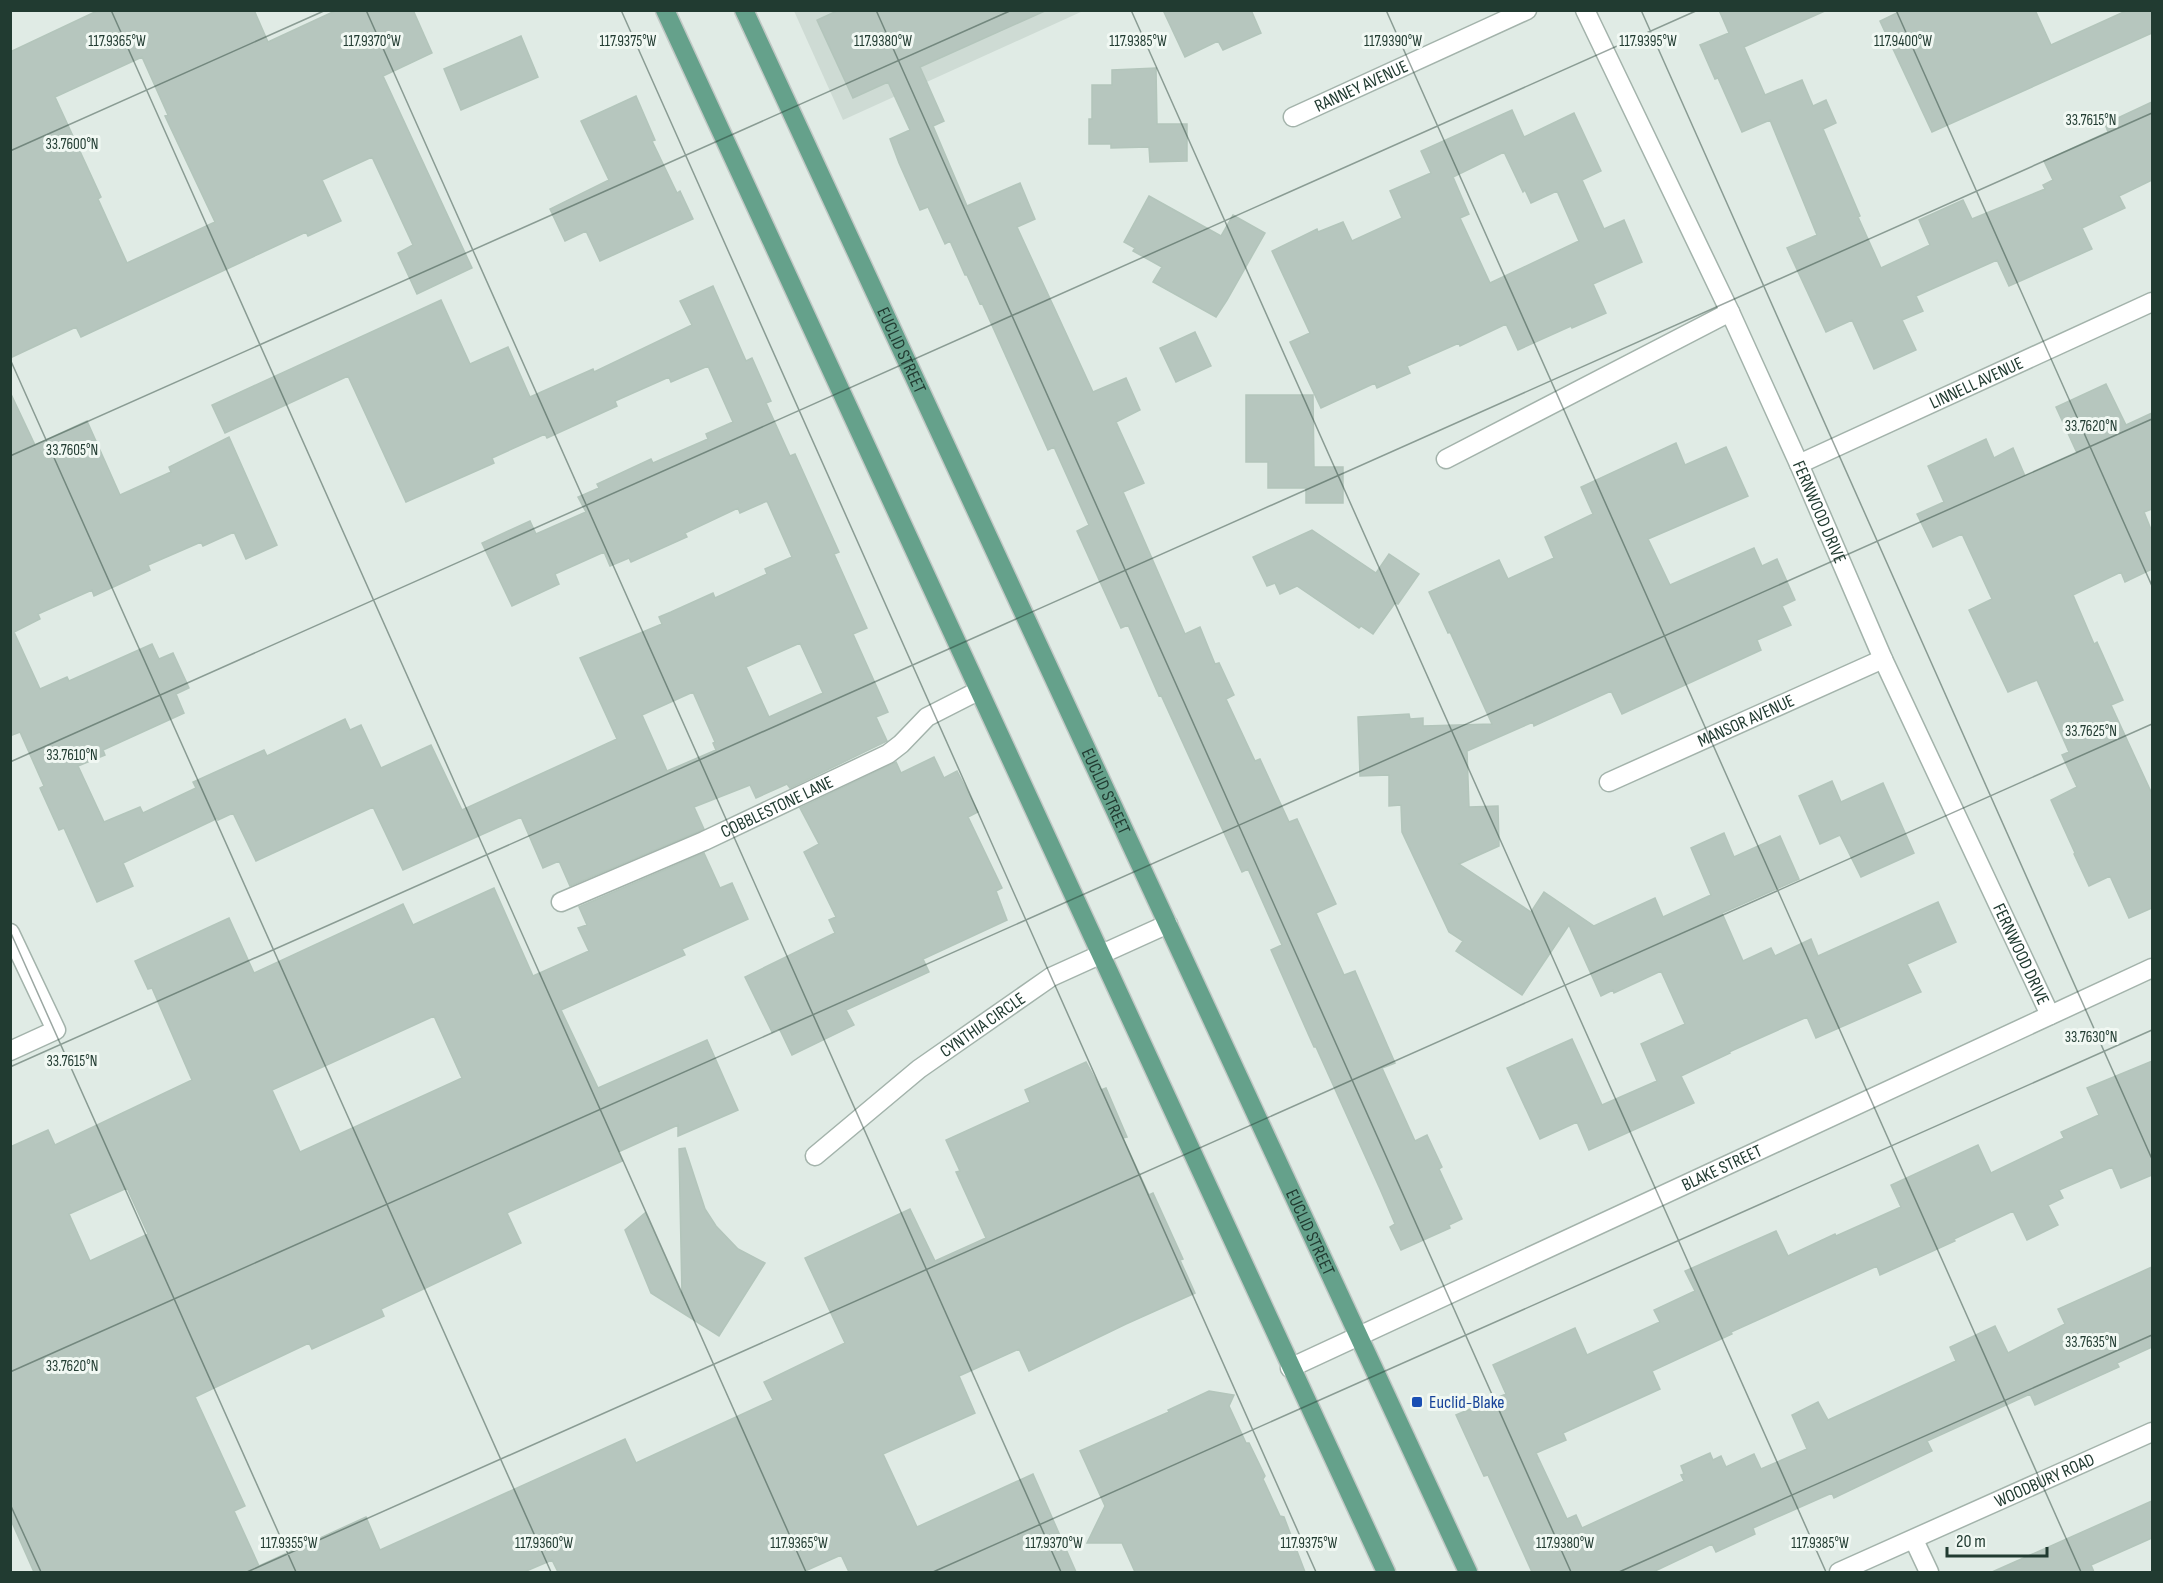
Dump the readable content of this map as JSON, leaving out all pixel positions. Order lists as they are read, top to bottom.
{
  "streets": {
    "main road": ["EUCLID STREET"],
    "street": [
      "RANNEY AVENUE",
      "LINNELL AVENUE",
      "FERNWOOD DRIVE",
      "MANSOR AVENUE",
      "COBBLESTONE LANE",
      "CYNTHIA CIRCLE",
      "BLAKE STREET",
      "WOODBURY ROAD"
    ]
  },
  "crossings": [
    ["EUCLID STREET", "CYNTHIA CIRCLE"],
    ["EUCLID STREET", "BLAKE STREET"],
    ["LINNELL AVENUE", "FERNWOOD DRIVE"],
    ["FERNWOOD DRIVE", "MANSOR AVENUE"],
    ["FERNWOOD DRIVE", "BLAKE STREET"]
  ],
  "places": {
    "transit": ["Euclid-Blake"]
  },
  "scale_bar": "20 m",
  "coordinates": [
    "117.9365°W",
    "117.9370°W",
    "117.9375°W",
    "117.9380°W",
    "117.9385°W",
    "117.9390°W",
    "117.9395°W",
    "117.9400°W",
    "33.7615°N",
    "33.7600°N",
    "33.7620°N",
    "33.7605°N",
    "33.7625°N",
    "33.7610°N",
    "33.7630°N",
    "33.7635°N",
    "117.9355°W",
    "117.9360°W"
  ]
}
